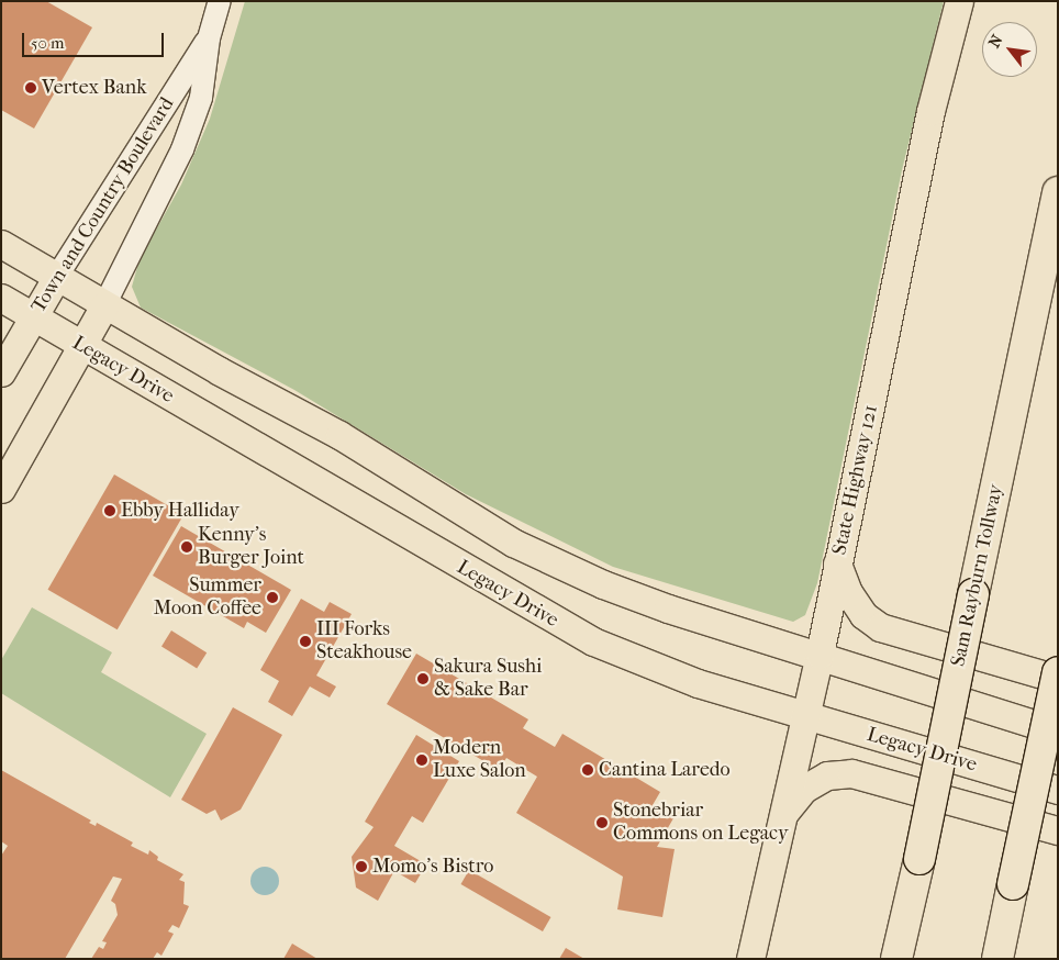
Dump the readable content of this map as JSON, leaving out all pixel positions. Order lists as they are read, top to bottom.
{
  "streets": {
    "highway": ["Sam Rayburn Tollway"],
    "main road": ["Town and Country Boulevard", "Legacy Drive", "State Highway 121"]
  },
  "crossings": [
    ["Town and Country Boulevard", "Legacy Drive"],
    ["Legacy Drive", "State Highway 121"]
  ],
  "places": [
    "Vertex Bank",
    "Ebby Halliday",
    "Kenny's Burger Joint",
    "Summer Moon Coffee",
    "III Forks Steakhouse",
    "Sakura Sushi & Sake Bar",
    "Modern Luxe Salon",
    "Cantina Laredo",
    "Stonebriar Commons on Legacy",
    "Momo's Bistro"
  ],
  "scale_bar": "50 m",
  "north": "top left"
}
